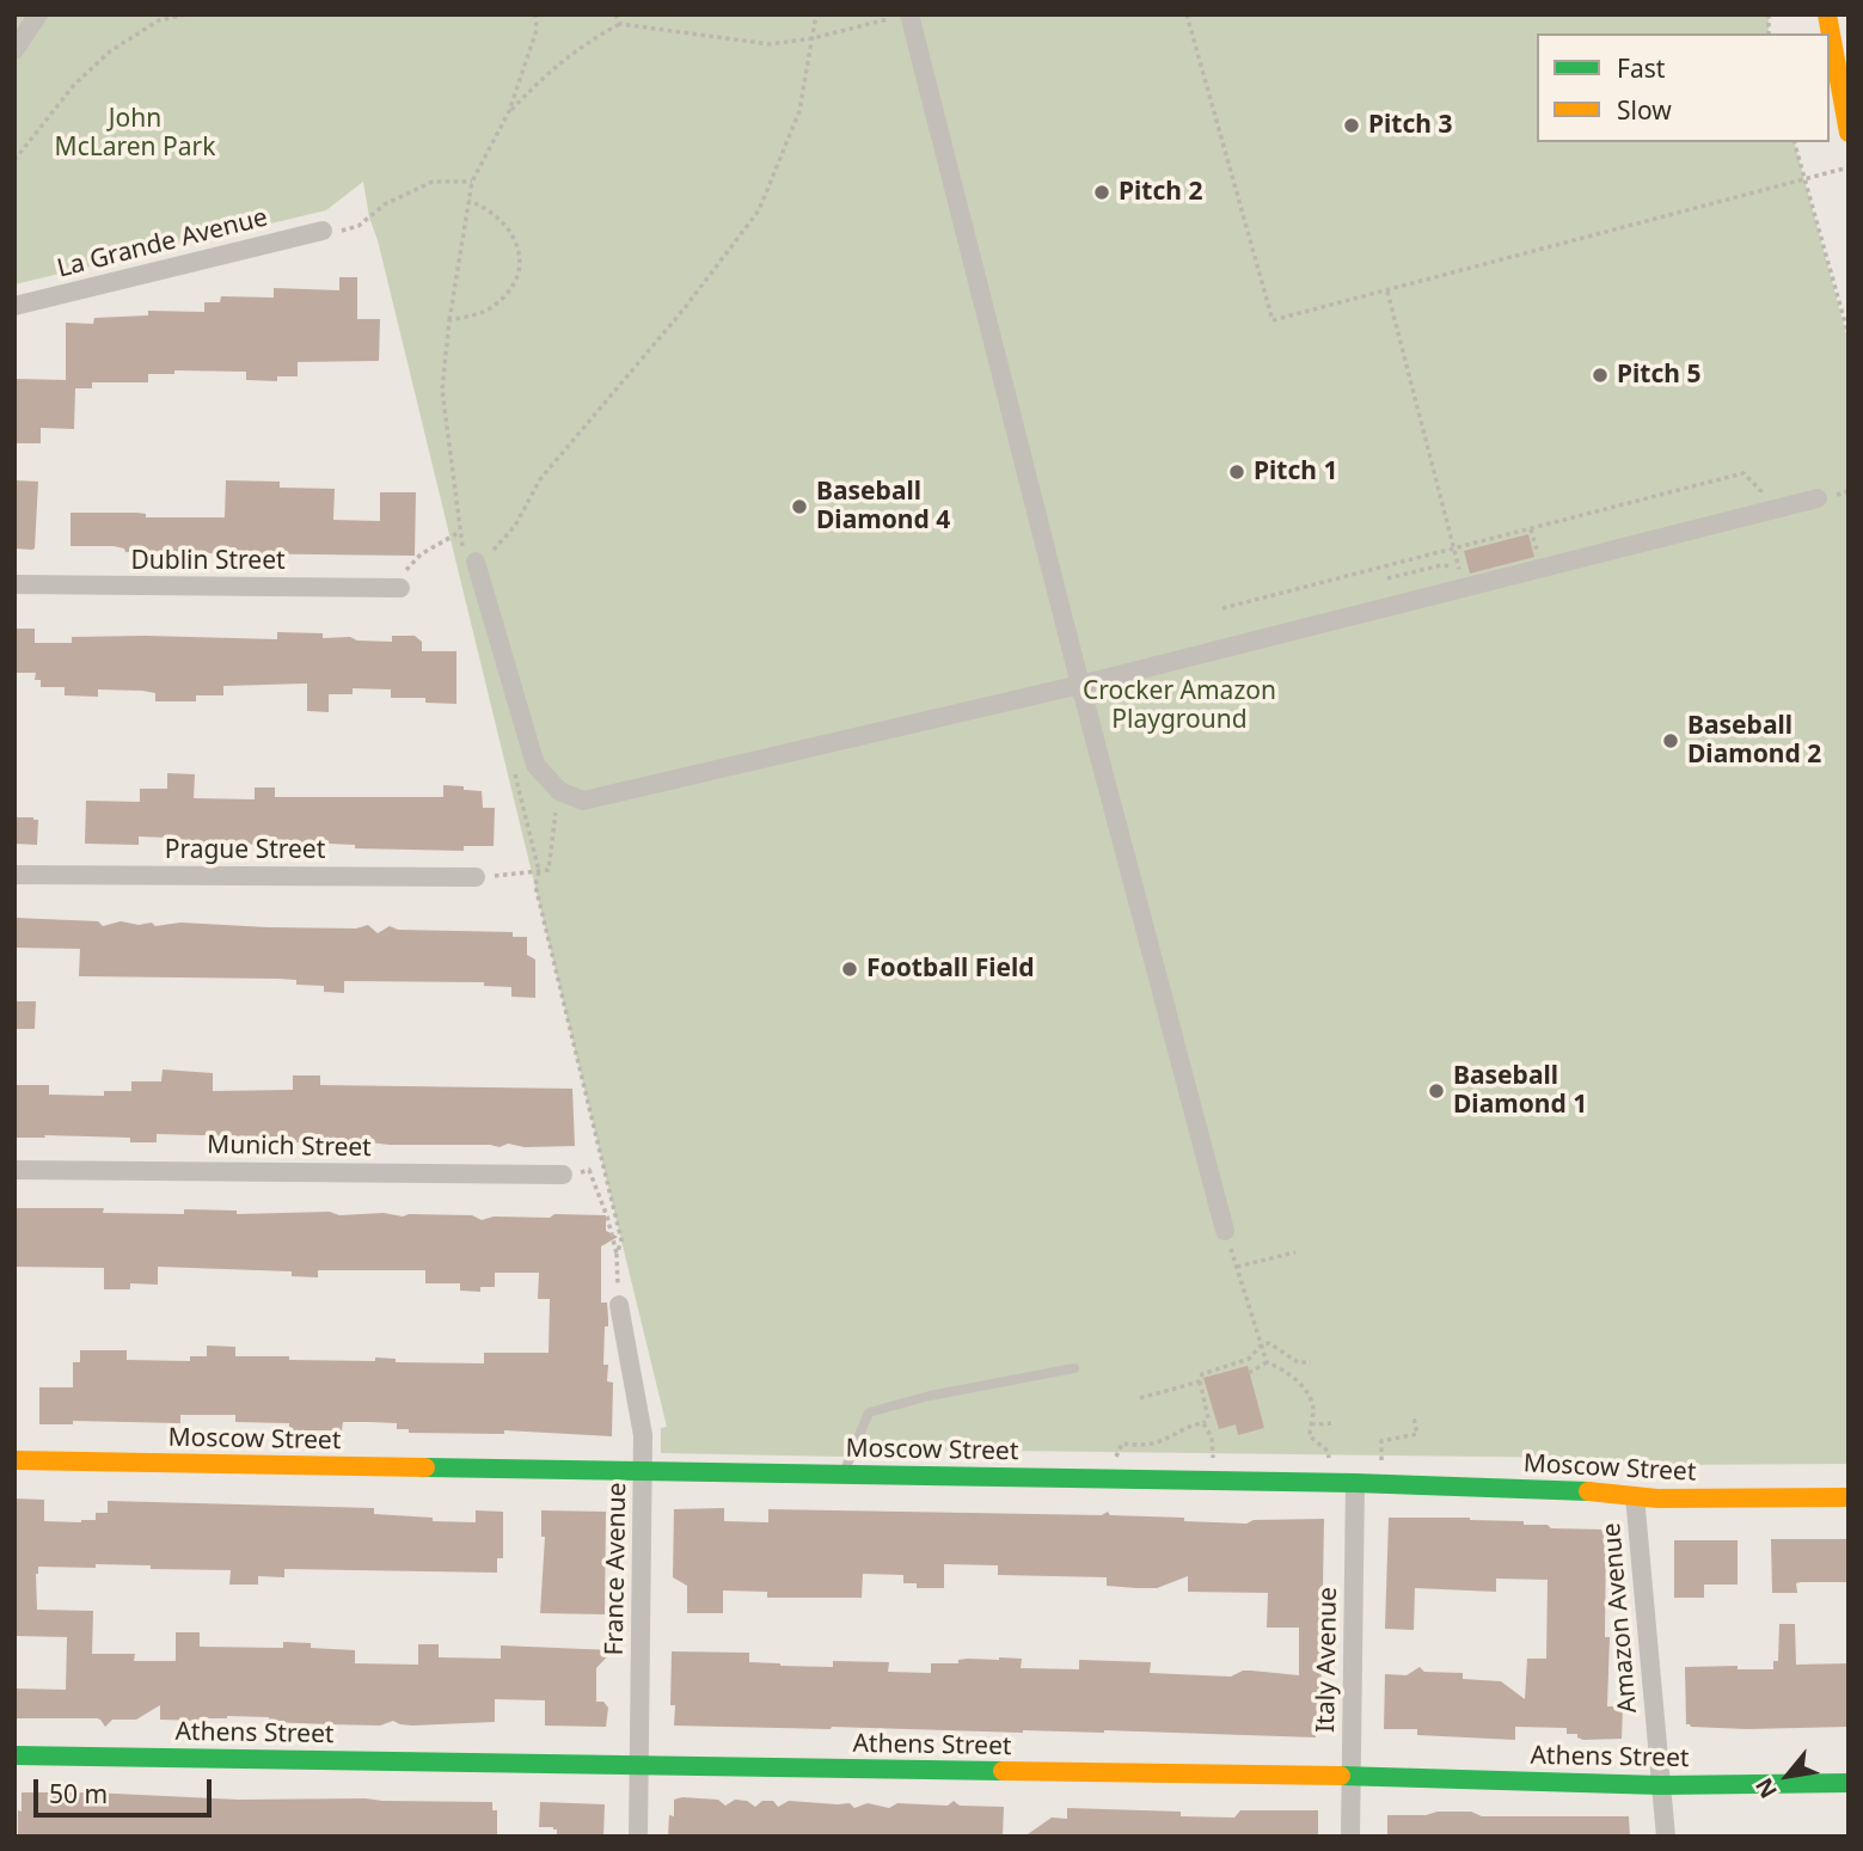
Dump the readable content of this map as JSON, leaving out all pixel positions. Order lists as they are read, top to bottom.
{
  "streets": {
    "street": [
      "La Grande Avenue",
      "Dublin Street",
      "Prague Street",
      "Munich Street",
      "Moscow Street",
      "France Avenue",
      "Amazon Avenue",
      "Italy Avenue",
      "Athens Street"
    ]
  },
  "crossings": [
    ["Moscow Street", "France Avenue"],
    ["Moscow Street", "Amazon Avenue"],
    ["Moscow Street", "Italy Avenue"],
    ["France Avenue", "Athens Street"],
    ["Amazon Avenue", "Athens Street"],
    ["Italy Avenue", "Athens Street"]
  ],
  "parks": ["John McLaren Park", "Crocker Amazon Playground"],
  "places": [
    "Pitch 3",
    "Pitch 2",
    "Pitch 5",
    "Pitch 1",
    "Baseball Diamond 4",
    "Baseball Diamond 2",
    "Football Field",
    "Baseball Diamond 1"
  ],
  "legend": ["Fast", "Slow"],
  "scale_bar": "50 m",
  "north": "bottom left"
}
